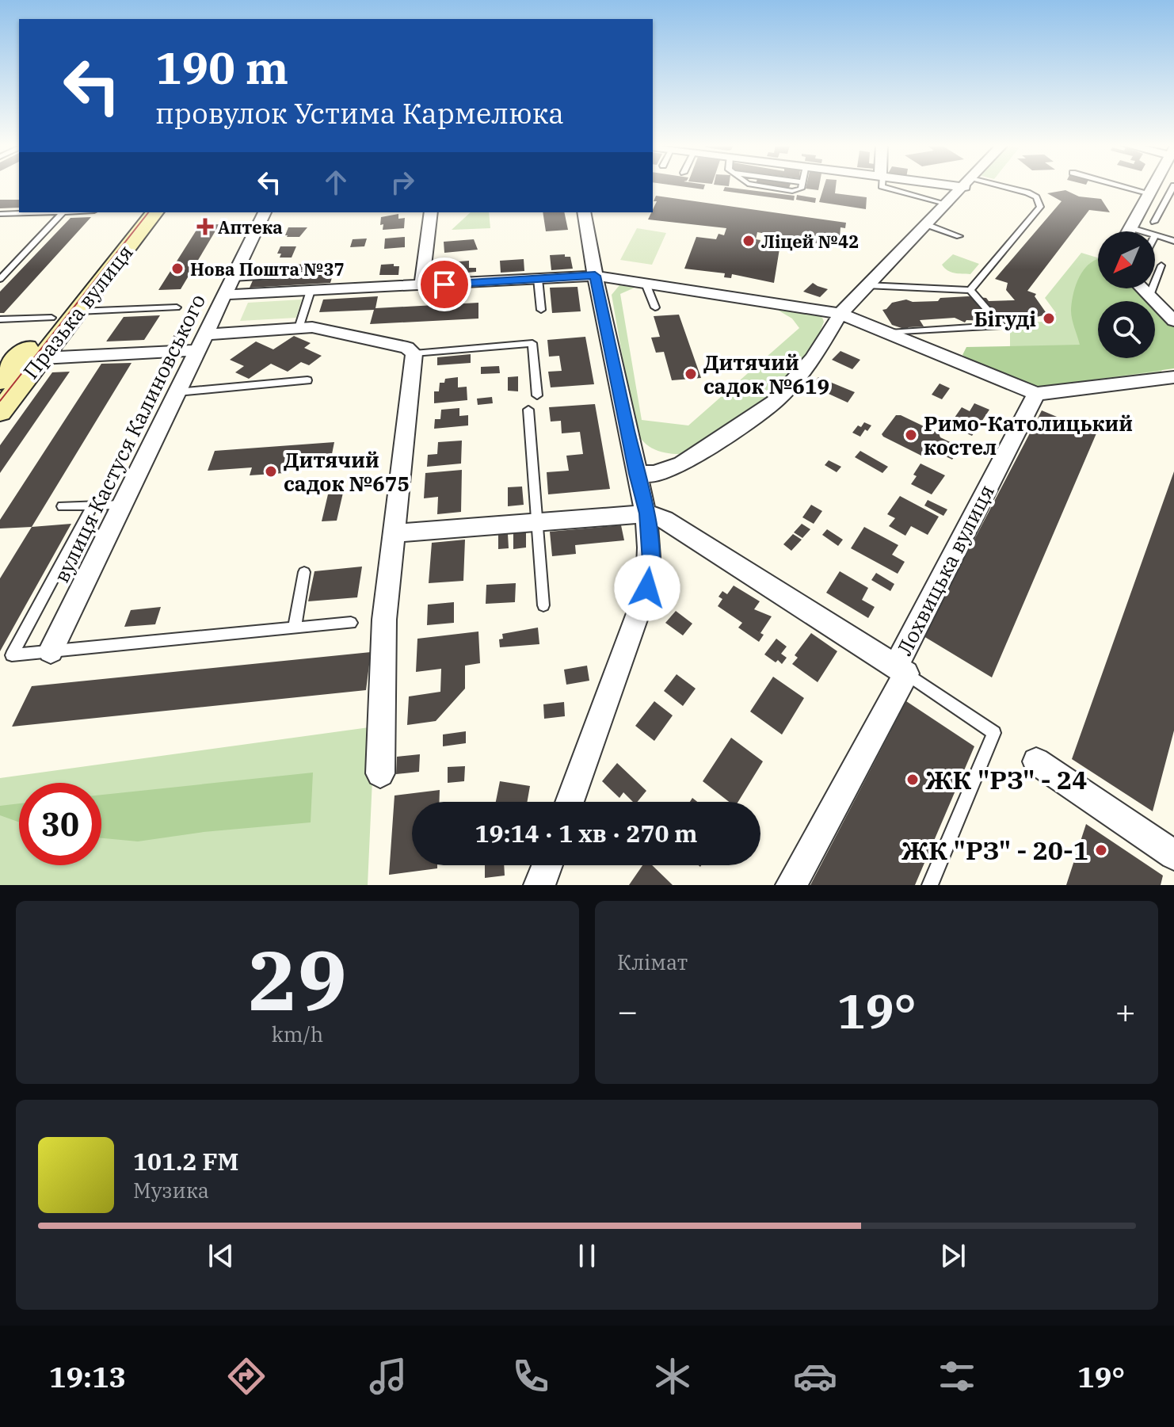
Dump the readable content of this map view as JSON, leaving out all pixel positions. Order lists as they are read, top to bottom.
{
  "streets": {
    "street": ["Празька вулиця", "вулиця Кастуся Калиновського", "Лохвицька вулиця"]
  },
  "places": {
    "health": ["Аптека"],
    "other": [
      "Ліцей №42",
      "Нова Пошта №37",
      "Бігуді",
      "Дитячий садок №619",
      "Римо-Католицький костел",
      "Дитячий садок №675",
      "ЖК \"РЗ\" - 24",
      "ЖК \"РЗ\" - 20-1"
    ]
  },
  "north": "bottom left",
  "page": {
    "turn": ["190 m", "провулок Устима Кармелюка"],
    "limit": "30",
    "trip": "19:14 · 1 хв · 270 m",
    "tile": [
      ["29", "km/h"],
      "Клімат"
    ],
    "heat": ["−", "19°", "+"],
    "song": ["101.2 FM", "Музика"],
    "tabs": ["19:13", "19°"]
  }
}
